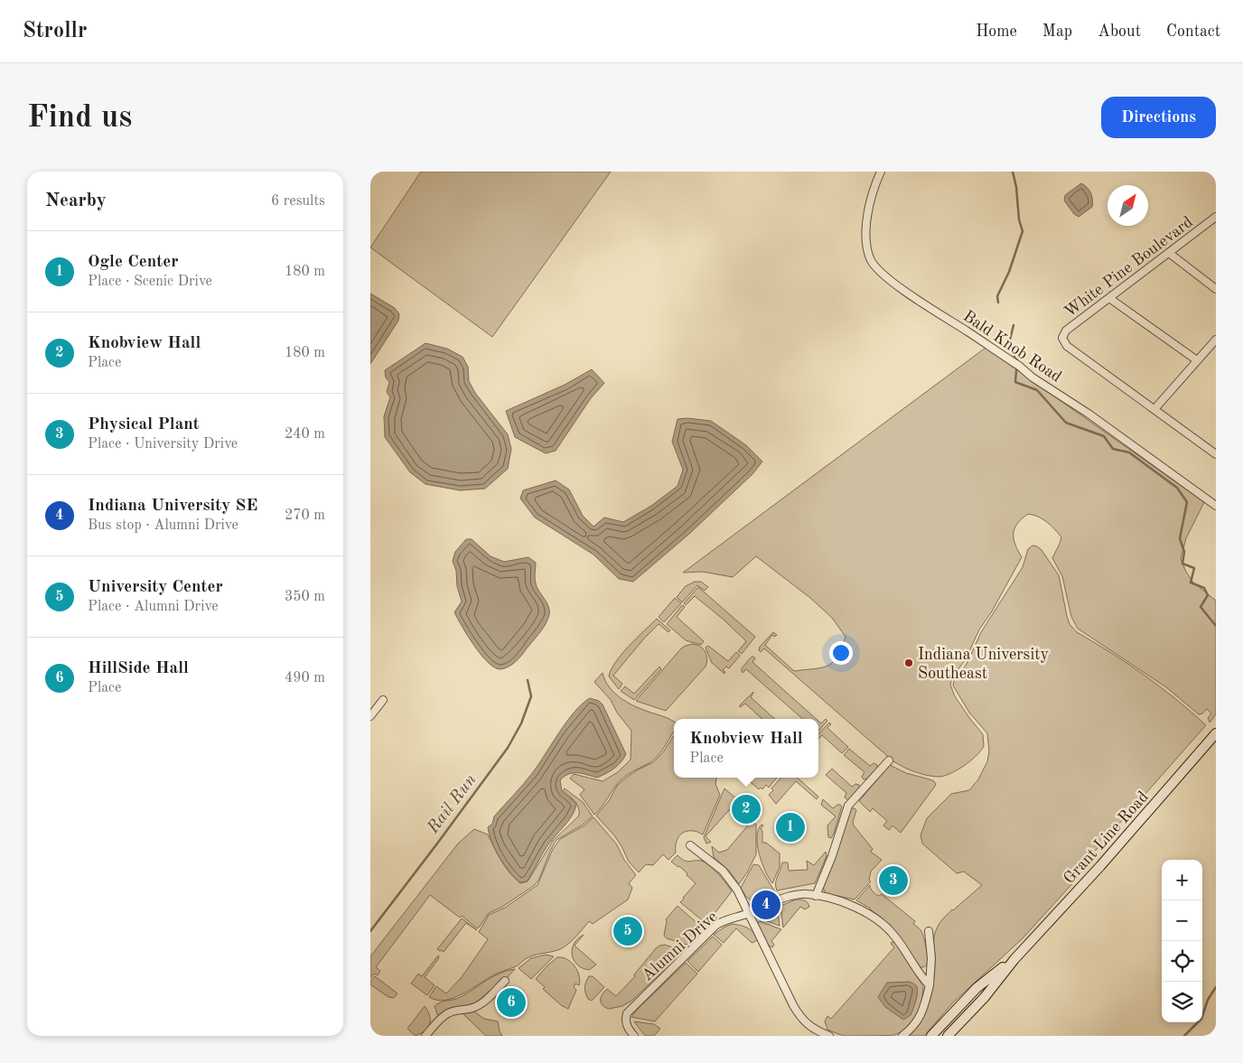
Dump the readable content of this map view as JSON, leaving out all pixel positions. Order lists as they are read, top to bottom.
{
  "streets": {
    "main road": ["Grant Line Road"],
    "street": ["White Pine Boulevard", "Bald Knob Road", "Alumni Drive"]
  },
  "water": ["Rail Run"],
  "places": ["Indiana University Southeast"],
  "north": "top right",
  "page": {
    "header": "Strollr",
    "nav": [
      "Home",
      "Map",
      "About",
      "Contact"
    ],
    "buttons": "Directions",
    "title": "Find us",
    "heading": ["Nearby", "6 results"],
    "list": [
      {
        "mark": "1",
        "name": "Ogle Center",
        "note": "Place · Scenic Drive",
        "value": "180 m"
      },
      {
        "mark": "2",
        "name": "Knobview Hall",
        "note": "Place",
        "value": "180 m"
      },
      {
        "mark": "3",
        "name": "Physical Plant",
        "note": "Place · University Drive",
        "value": "240 m"
      },
      {
        "mark": "4",
        "name": "Indiana University SE",
        "note": "Bus stop · Alumni Drive",
        "value": "270 m"
      },
      {
        "mark": "5",
        "name": "University Center",
        "note": "Place · Alumni Drive",
        "value": "350 m"
      },
      {
        "mark": "6",
        "name": "HillSide Hall",
        "note": "Place",
        "value": "490 m"
      }
    ],
    "popup": ["Knobview Hall", "Place"],
    "pins": [
      "2",
      "1",
      "3",
      "4",
      "5",
      "6"
    ],
    "map_buttons": ["+", "−"]
  }
}
